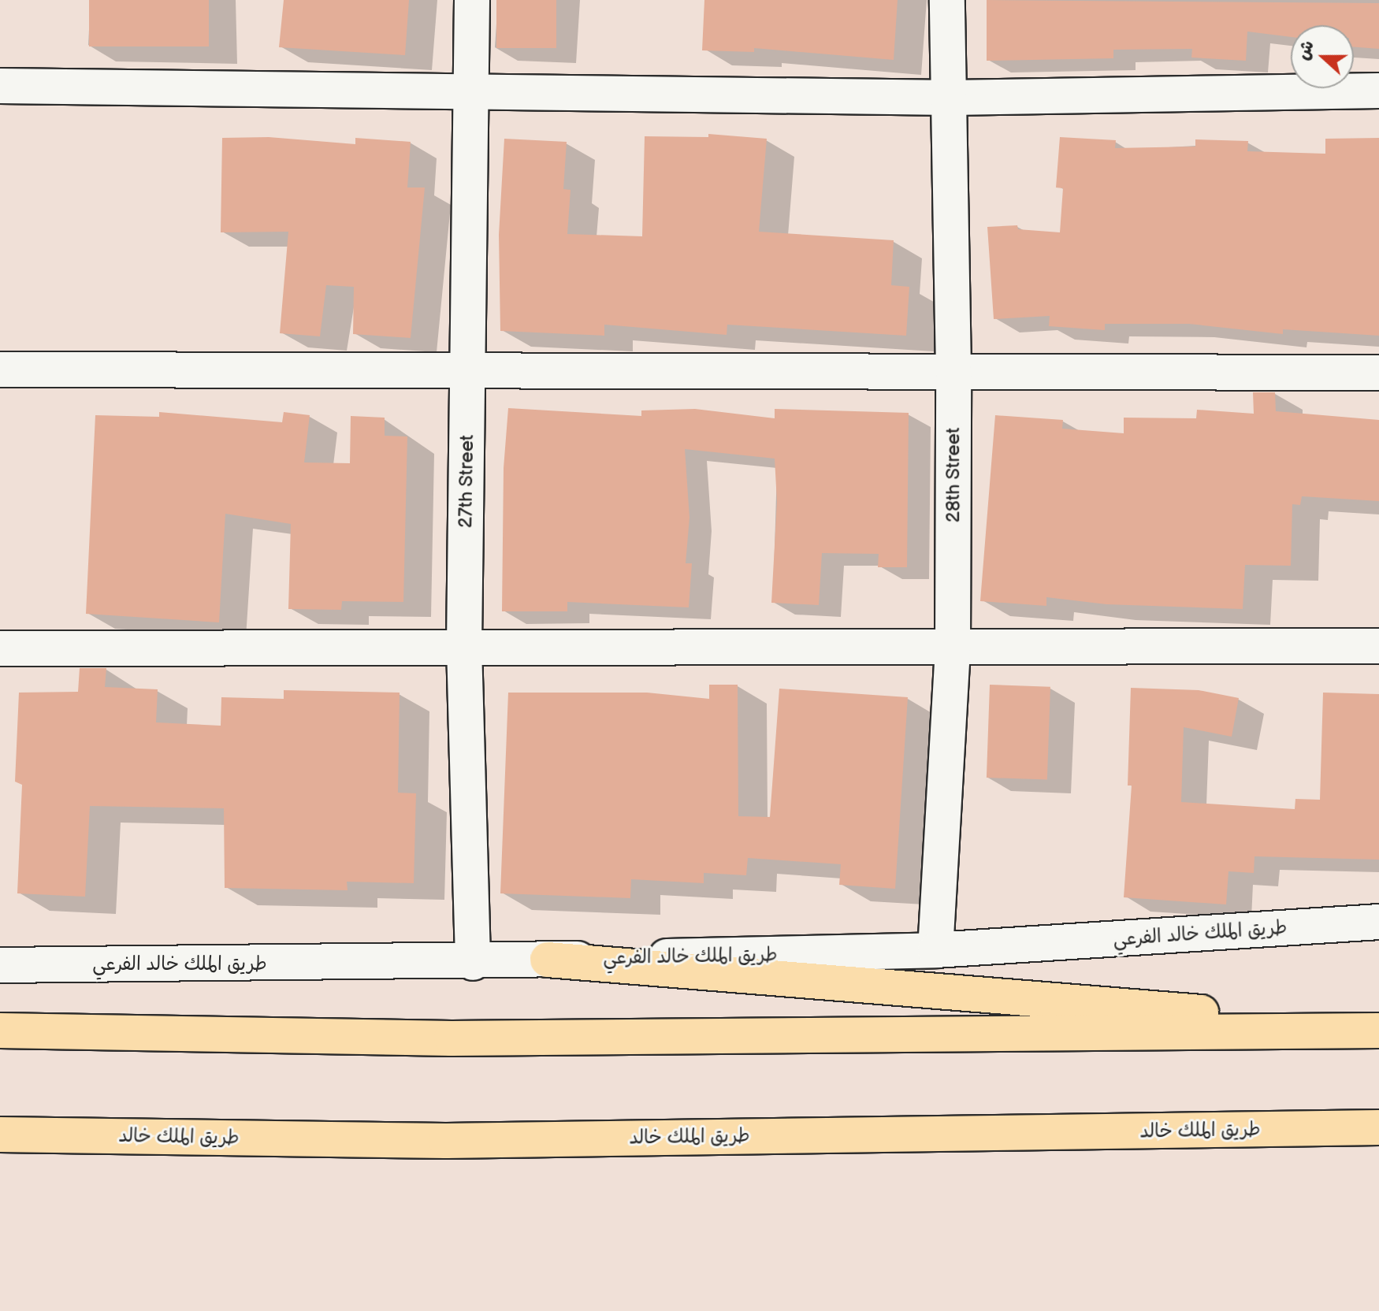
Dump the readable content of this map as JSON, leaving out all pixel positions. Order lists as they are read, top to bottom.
{
  "streets": {
    "highway": ["طريق الملك خالد"],
    "street": ["28th Street", "27th Street", "طريق الملك خالد الفرعي"]
  },
  "crossings": [
    ["28th Street", "طريق الملك خالد الفرعي"],
    ["27th Street", "طريق الملك خالد الفرعي"]
  ],
  "north": "left"
}
